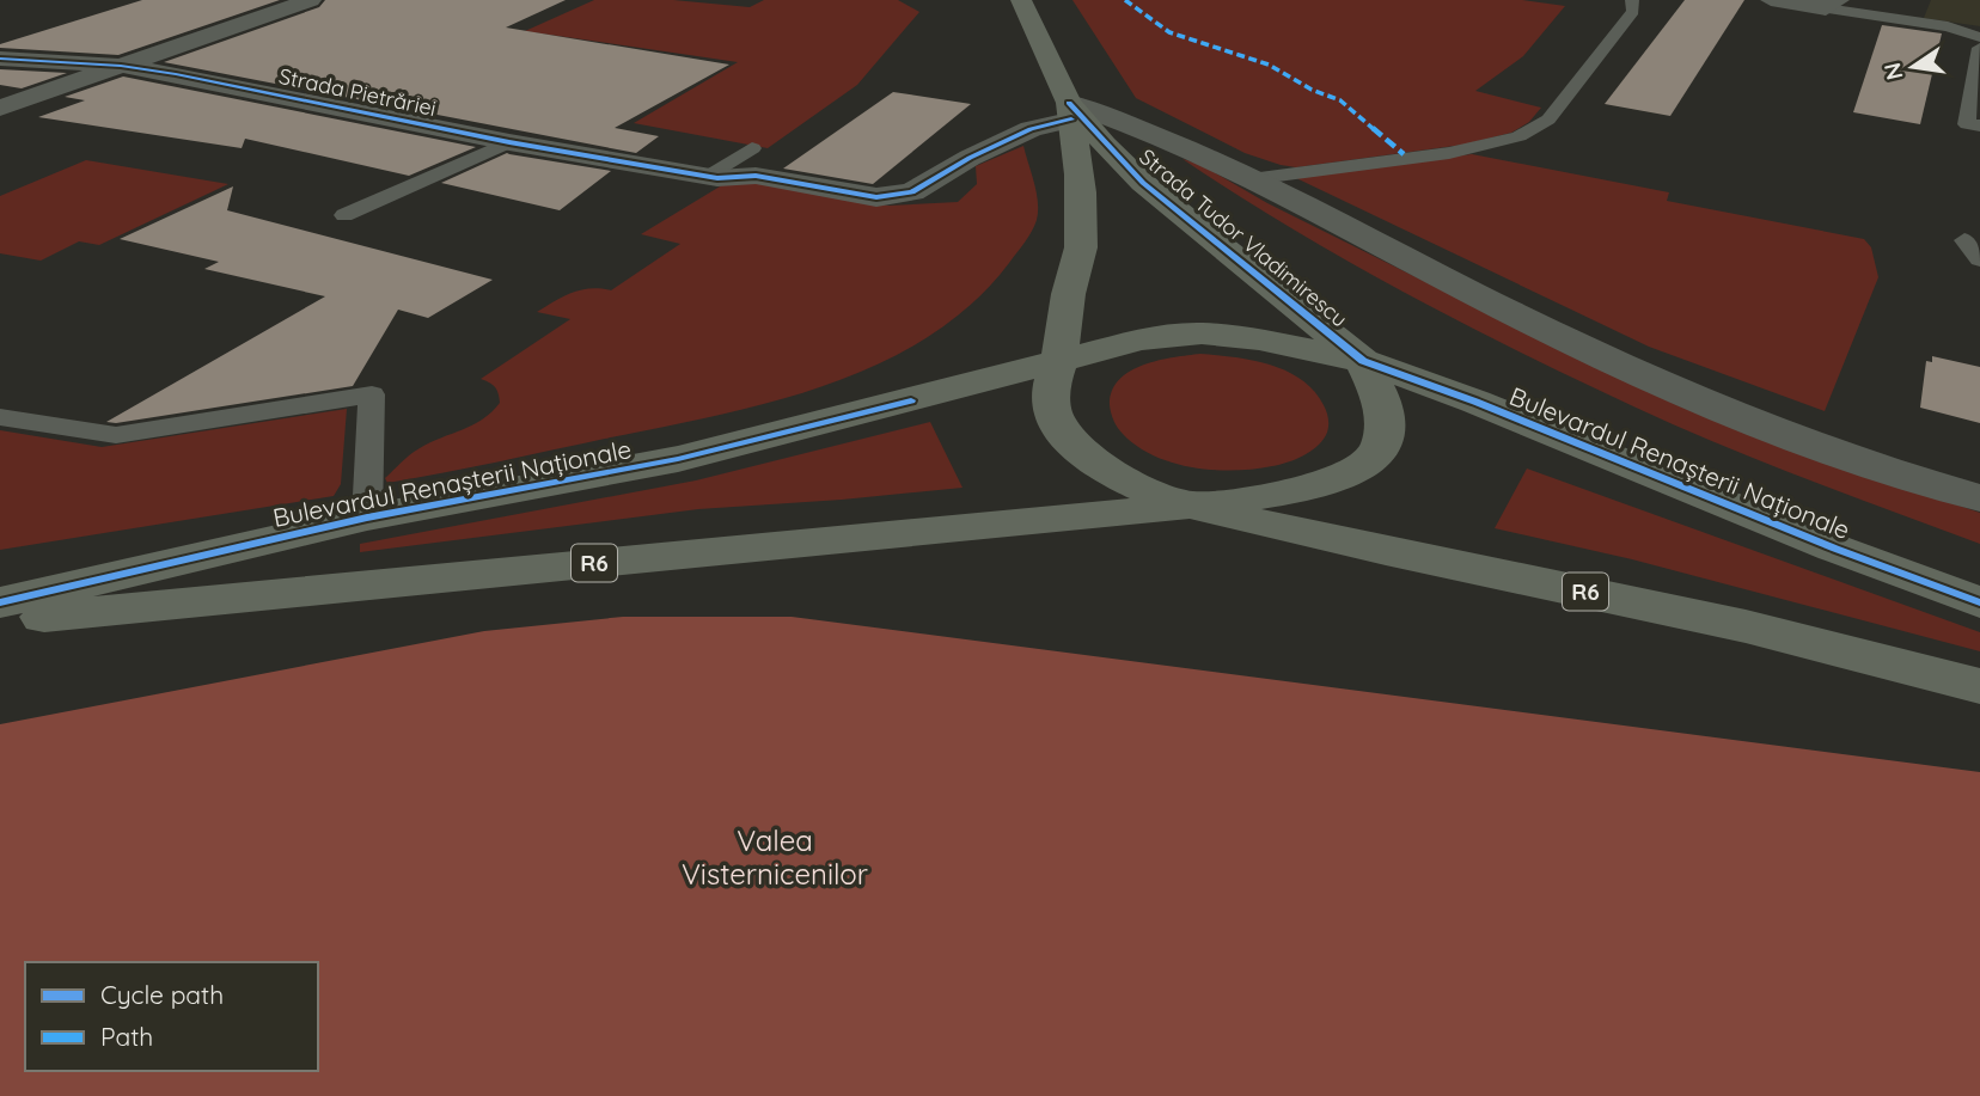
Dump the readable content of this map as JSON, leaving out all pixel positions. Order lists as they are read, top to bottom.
{
  "streets": {
    "main road": ["Strada Tudor Vladimirescu", "Bulevardul Renașterii Naționale", "R6"],
    "street": ["Strada Pietrăriei"]
  },
  "crossings": [
    ["Strada Pietrăriei", "Strada Tudor Vladimirescu"],
    ["Strada Tudor Vladimirescu", "Bulevardul Renașterii Naționale"],
    ["Strada Tudor Vladimirescu", "R6"],
    ["Bulevardul Renașterii Naționale", "R6"]
  ],
  "parks": ["Valea Visternicenilor"],
  "legend": ["Cycle path", "Path"],
  "north": "left"
}
